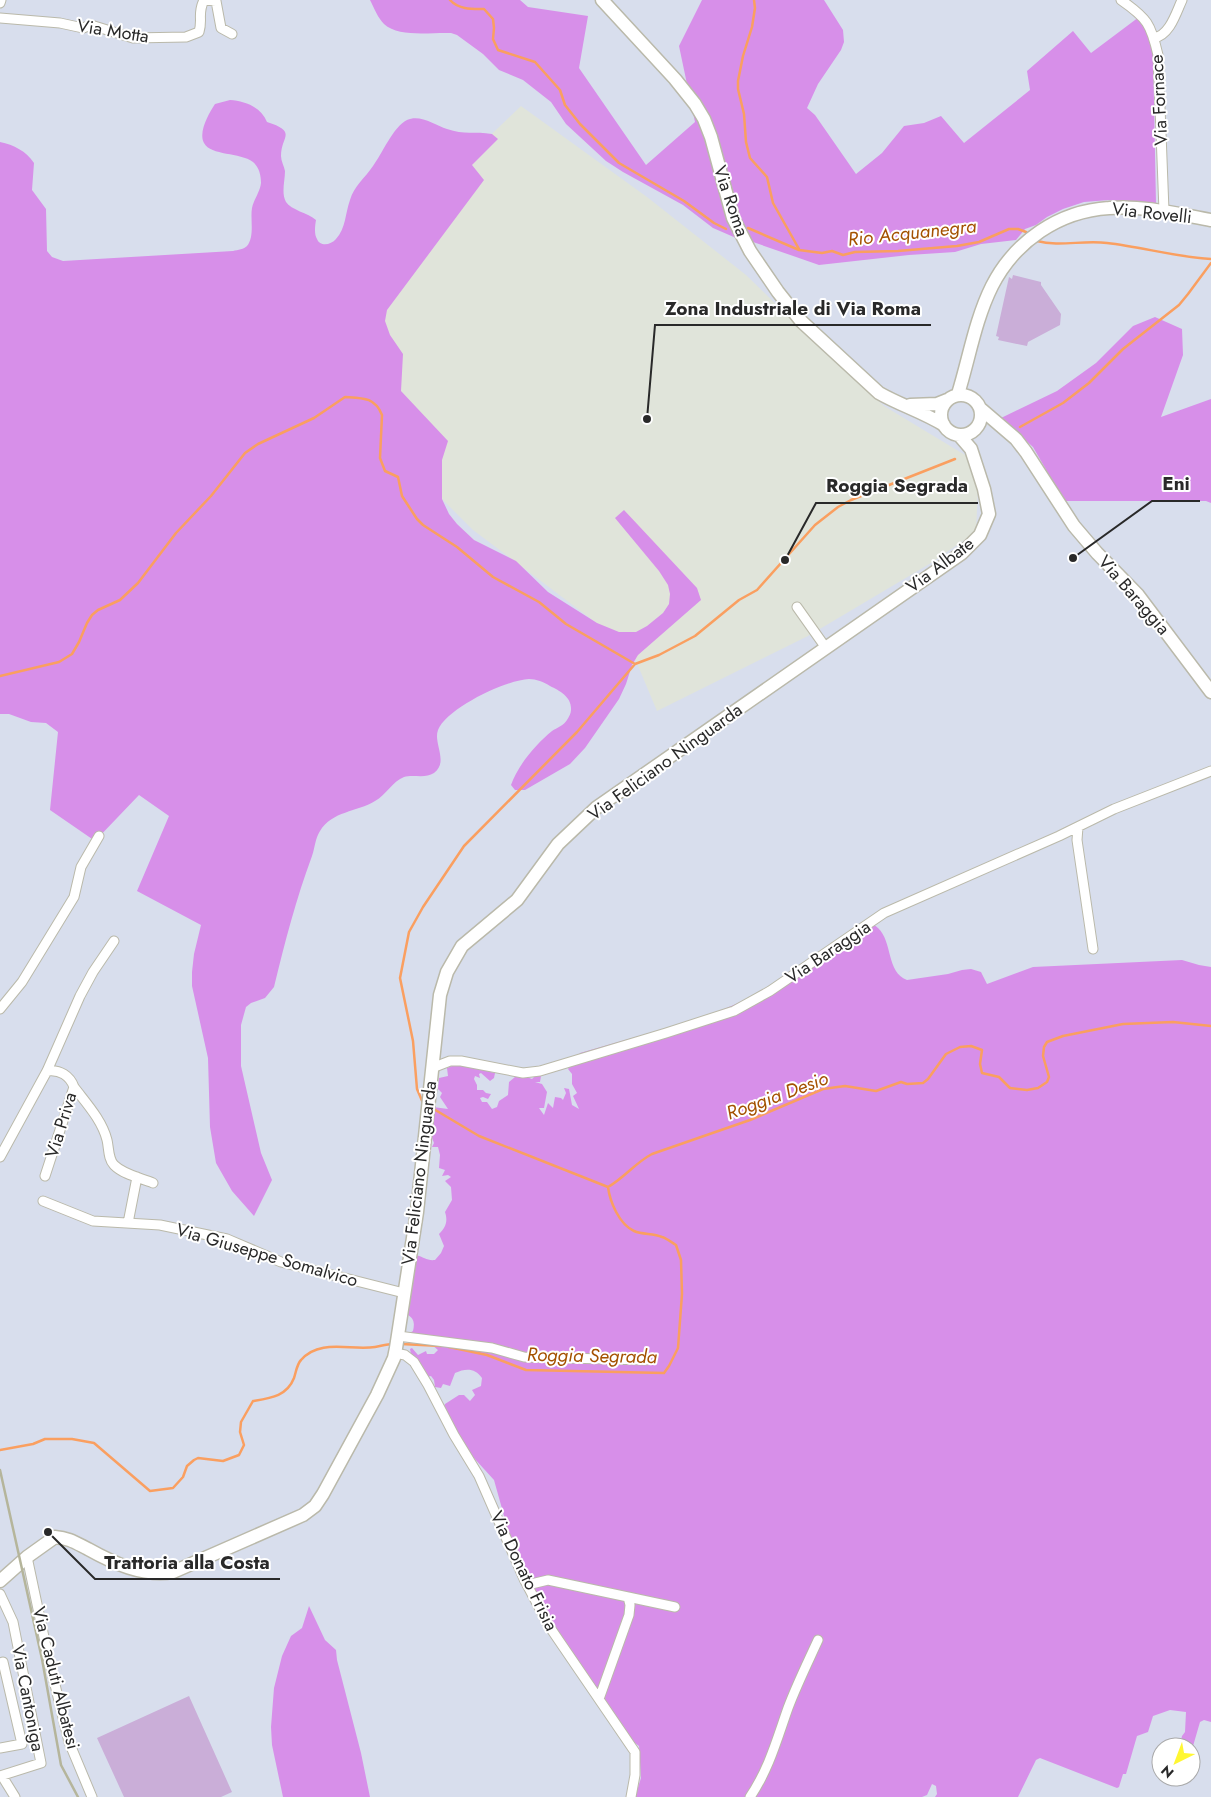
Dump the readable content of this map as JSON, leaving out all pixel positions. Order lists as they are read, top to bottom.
{
  "streets": {
    "street": [
      "Via Motta",
      "Via Fornace",
      "Via Roma",
      "Via Rovelli",
      "Via Albate",
      "Via Baraggia",
      "Via Feliciano Ninguarda",
      "Via Priva",
      "Via Giuseppe Somalvico",
      "Via Donato Frisia",
      "Via Caduti Albatesi",
      "Via Cantoniga"
    ]
  },
  "crossings": [
    ["Via Fornace", "Via Rovelli"],
    ["Via Roma", "Via Rovelli"],
    ["Via Roma", "Via Albate"],
    ["Via Roma", "Via Baraggia"],
    ["Via Rovelli", "Via Albate"],
    ["Via Rovelli", "Via Baraggia"],
    ["Via Albate", "Via Baraggia"],
    ["Via Albate", "Via Feliciano Ninguarda"],
    ["Via Baraggia", "Via Feliciano Ninguarda"],
    ["Via Feliciano Ninguarda", "Via Giuseppe Somalvico"],
    ["Via Feliciano Ninguarda", "Via Donato Frisia"],
    ["Via Feliciano Ninguarda", "Via Caduti Albatesi"]
  ],
  "water": ["Rio Acquanegra", "Roggia Desio", "Roggia Segrada"],
  "places": [
    "Zona Industriale di Via Roma",
    "Eni",
    "Roggia Segrada",
    "Trattoria alla Costa"
  ],
  "north": "bottom left"
}
